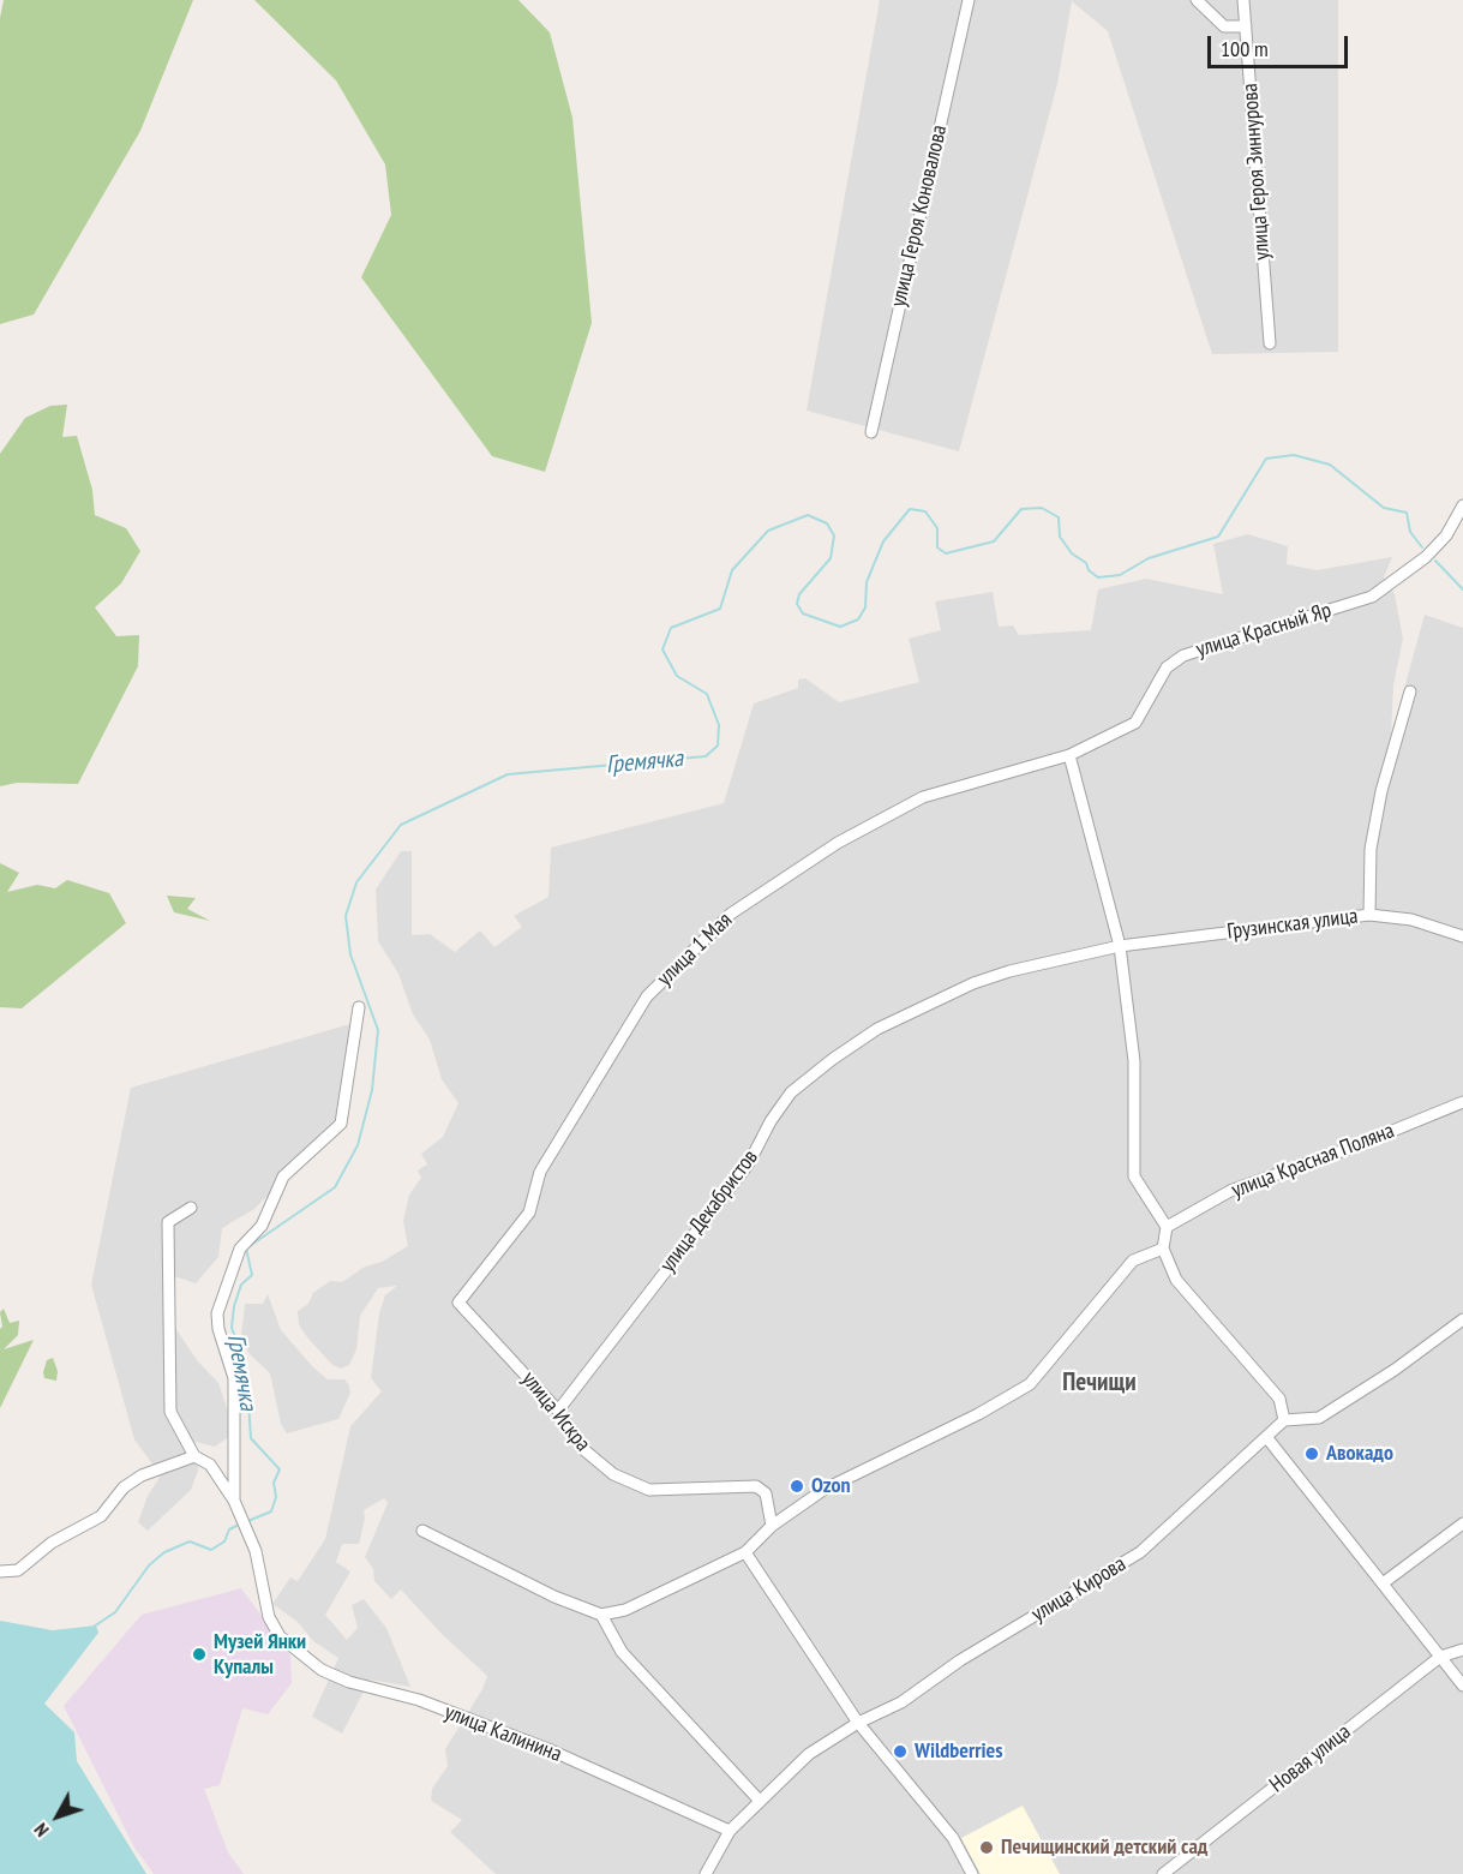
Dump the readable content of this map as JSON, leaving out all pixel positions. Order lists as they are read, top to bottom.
{
  "streets": {
    "street": [
      "улица Героя Зиннурова",
      "улица Героя Коновалова",
      "улица Красный Яр",
      "Грузинская улица",
      "улица 1 Мая",
      "улица Красная Поляна",
      "улица Декабристов",
      "улица Искра",
      "улица Кирова",
      "улица Калинина",
      "Новая улица"
    ]
  },
  "crossings": [
    ["улица Красный Яр", "улица 1 Мая"],
    ["Грузинская улица", "улица Декабристов"],
    ["улица 1 Мая", "улица Искра"],
    ["улица Декабристов", "улица Искра"],
    ["улица Кирова", "улица Калинина"]
  ],
  "districts": ["Печищи"],
  "water": ["Гремячка"],
  "places": [
    "Авокадо",
    "Ozon",
    "Музей Янки Купалы",
    "Wildberries",
    "Печищинский детский сад"
  ],
  "scale_bar": "100 m",
  "north": "bottom left"
}
